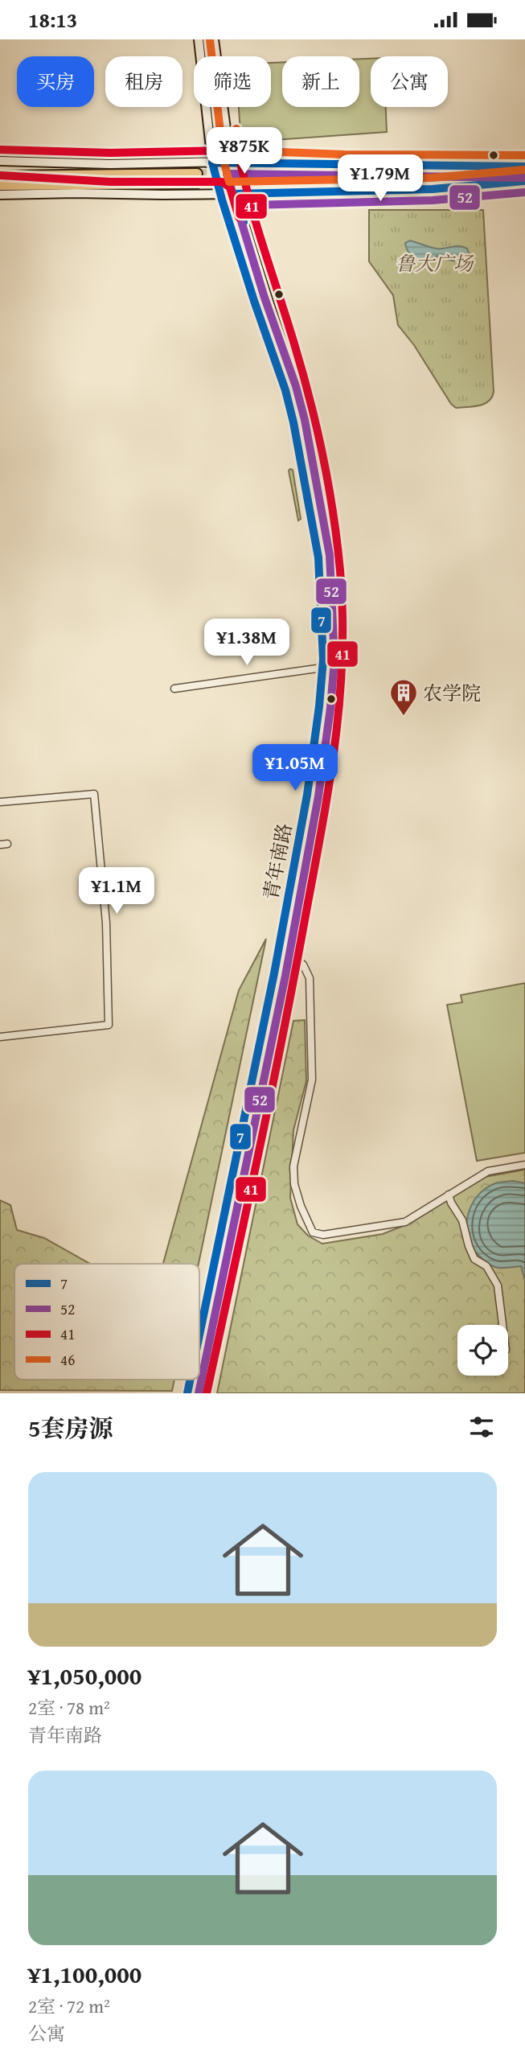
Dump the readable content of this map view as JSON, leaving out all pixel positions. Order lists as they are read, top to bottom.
{
  "streets": {
    "main road": ["青年南路"]
  },
  "parks": ["鲁大广场"],
  "places": {
    "building": ["农学院"]
  },
  "lines": [
    "transit line 46",
    "transit line 41",
    "transit line 7",
    "transit line 52"
  ],
  "legend": [
    "7",
    "52",
    "41",
    "46"
  ],
  "page": {
    "status": "18:13",
    "chip": [
      "买房",
      "租房",
      "筛选",
      "新上",
      "公寓"
    ],
    "price": [
      "¥875K",
      "¥1.79M",
      "¥1.38M",
      "¥1.05M",
      "¥1.1M"
    ],
    "heading": "5套房源",
    "list": [
      {
        "name": "¥1,050,000",
        "note": "2室 · 78 m² · 青年南路"
      },
      {
        "name": "¥1,100,000",
        "note": "2室 · 72 m² · 公寓"
      }
    ]
  }
}
